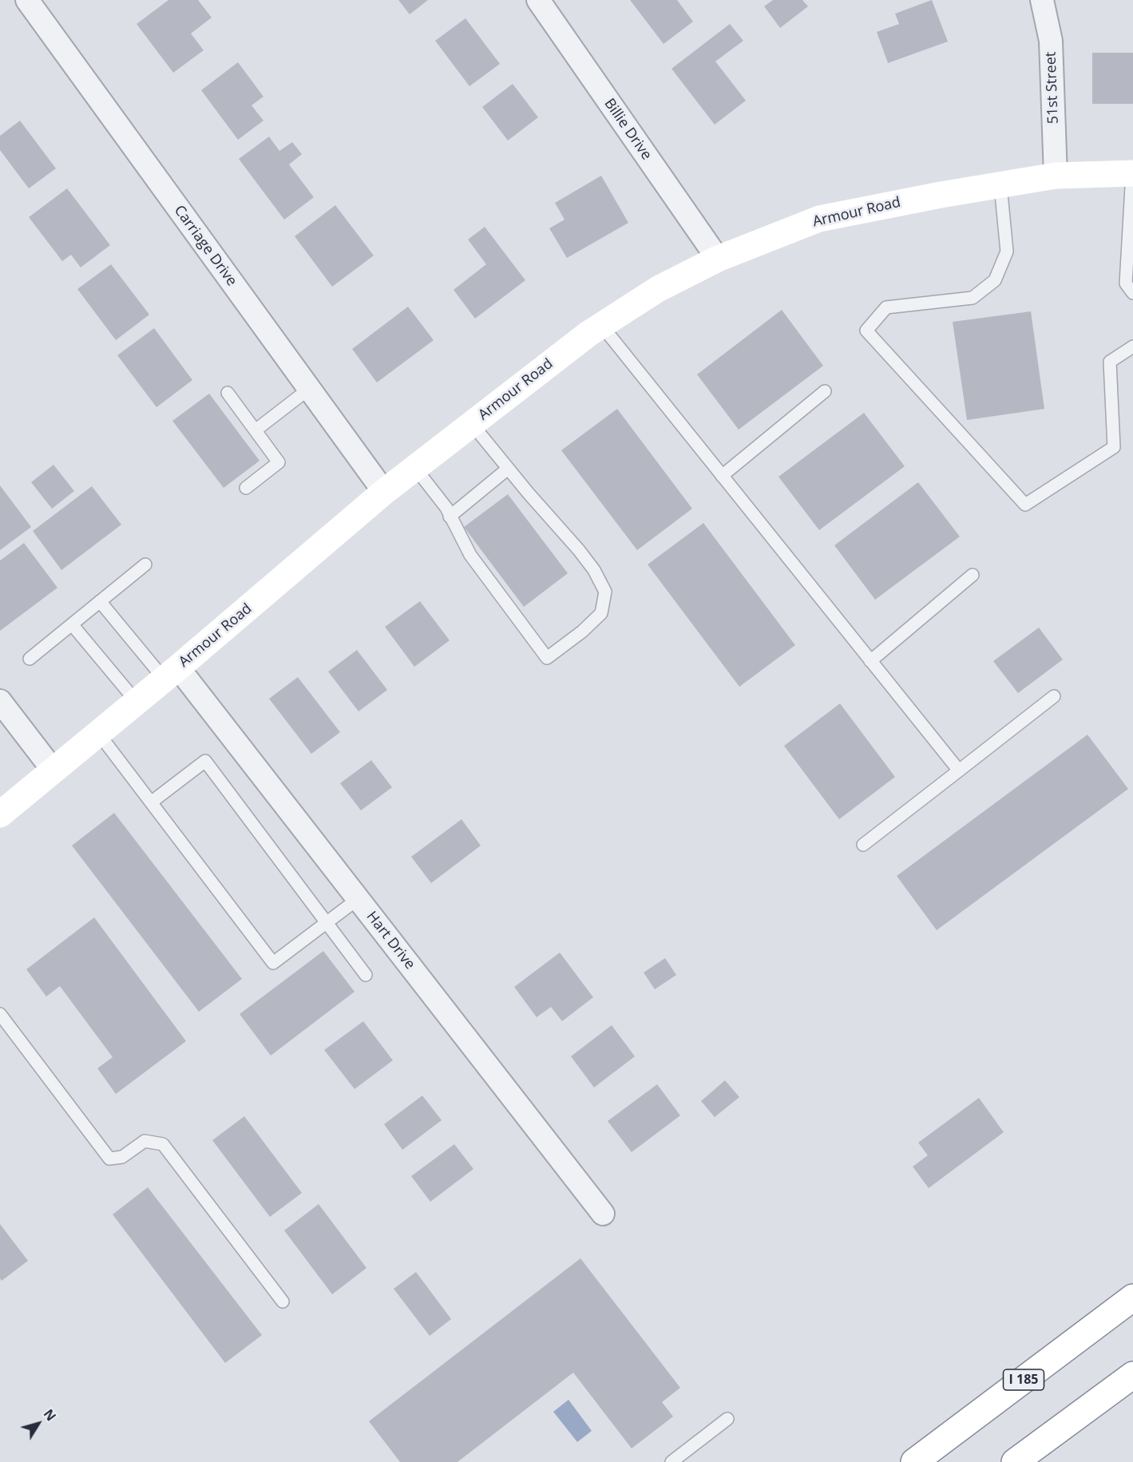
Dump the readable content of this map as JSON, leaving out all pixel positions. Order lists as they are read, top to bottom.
{
  "streets": {
    "main road": ["Armour Road", "I 185"],
    "street": [
      "51st Street",
      "Billie Drive",
      "Carriage Drive",
      "Hart Drive"
    ]
  },
  "crossings": [
    ["51st Street", "Armour Road"],
    ["Billie Drive", "Armour Road"],
    ["Armour Road", "Carriage Drive"],
    ["Armour Road", "Hart Drive"]
  ],
  "north": "top right"
}
